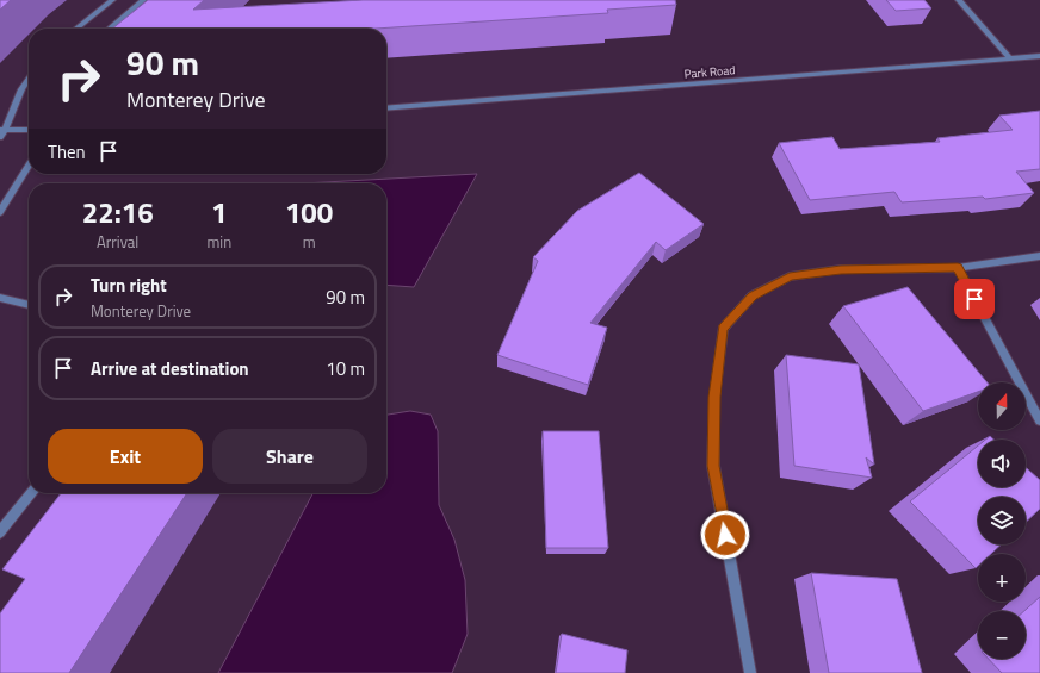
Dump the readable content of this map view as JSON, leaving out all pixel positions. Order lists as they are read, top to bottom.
{
  "streets": {
    "street": ["Park Road"]
  },
  "north": "top",
  "page": {
    "turn": ["90 m", "Monterey Drive"],
    "then": "Then",
    "eta": [
      "22:16",
      "Arrival",
      "1",
      "min",
      "100",
      "m"
    ],
    "list": [
      {
        "name": "Turn right",
        "note": "Monterey Drive",
        "value": "90 m"
      },
      {
        "name": "Arrive at destination",
        "value": "10 m"
      }
    ],
    "map_buttons": ["+", "−"],
    "buttons": ["Exit", "Share"]
  }
}
